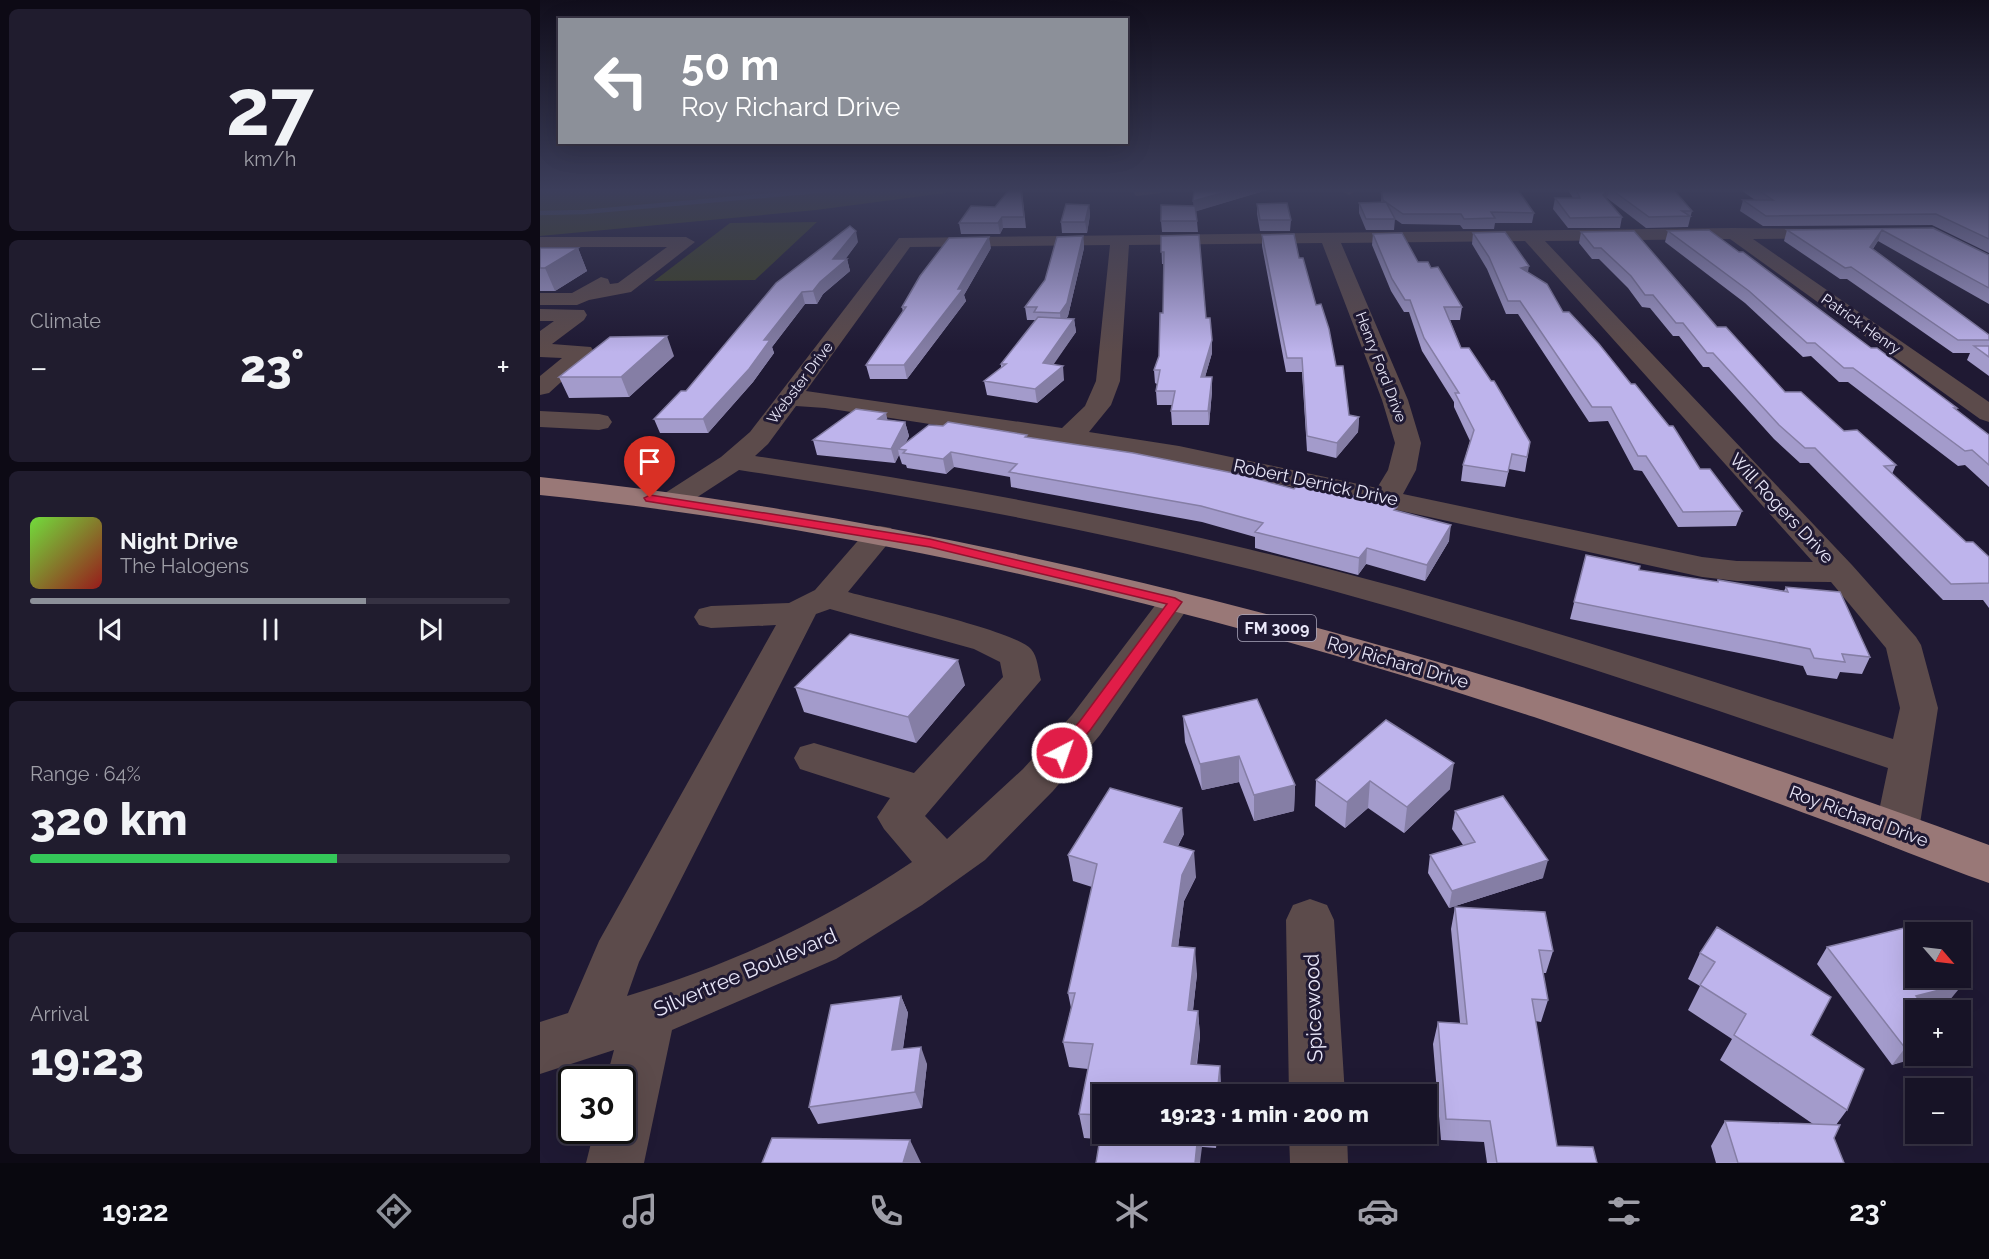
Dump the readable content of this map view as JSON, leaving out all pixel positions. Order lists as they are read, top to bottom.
{
  "streets": {
    "main road": ["FM 3009", "Roy Richard Drive"],
    "street": [
      "Patrick Henry",
      "Henry Ford Drive",
      "Webster Drive",
      "Robert Derrick Drive",
      "Will Rogers Drive",
      "Silvertree Boulevard",
      "Spicewood"
    ]
  },
  "crossings": [
    ["Henry Ford Drive", "Robert Derrick Drive"],
    ["Webster Drive", "Robert Derrick Drive"],
    ["Webster Drive", "Roy Richard Drive"],
    ["Robert Derrick Drive", "Will Rogers Drive"],
    ["Will Rogers Drive", "Roy Richard Drive"],
    ["Roy Richard Drive", "Silvertree Boulevard"]
  ],
  "north": "bottom right",
  "page": {
    "tile": [
      ["27", "km/h"],
      "Climate",
      ["Range · 64%", "320 km"],
      ["Arrival", "19:23"]
    ],
    "turn": ["50 m", "Roy Richard Drive"],
    "heat": ["−", "23°", "+"],
    "song": ["Night Drive", "The Halogens"],
    "map_buttons": ["+", "−"],
    "limit": "30",
    "trip": "19:23 · 1 min · 200 m",
    "tabs": ["19:22", "23°"]
  }
}
